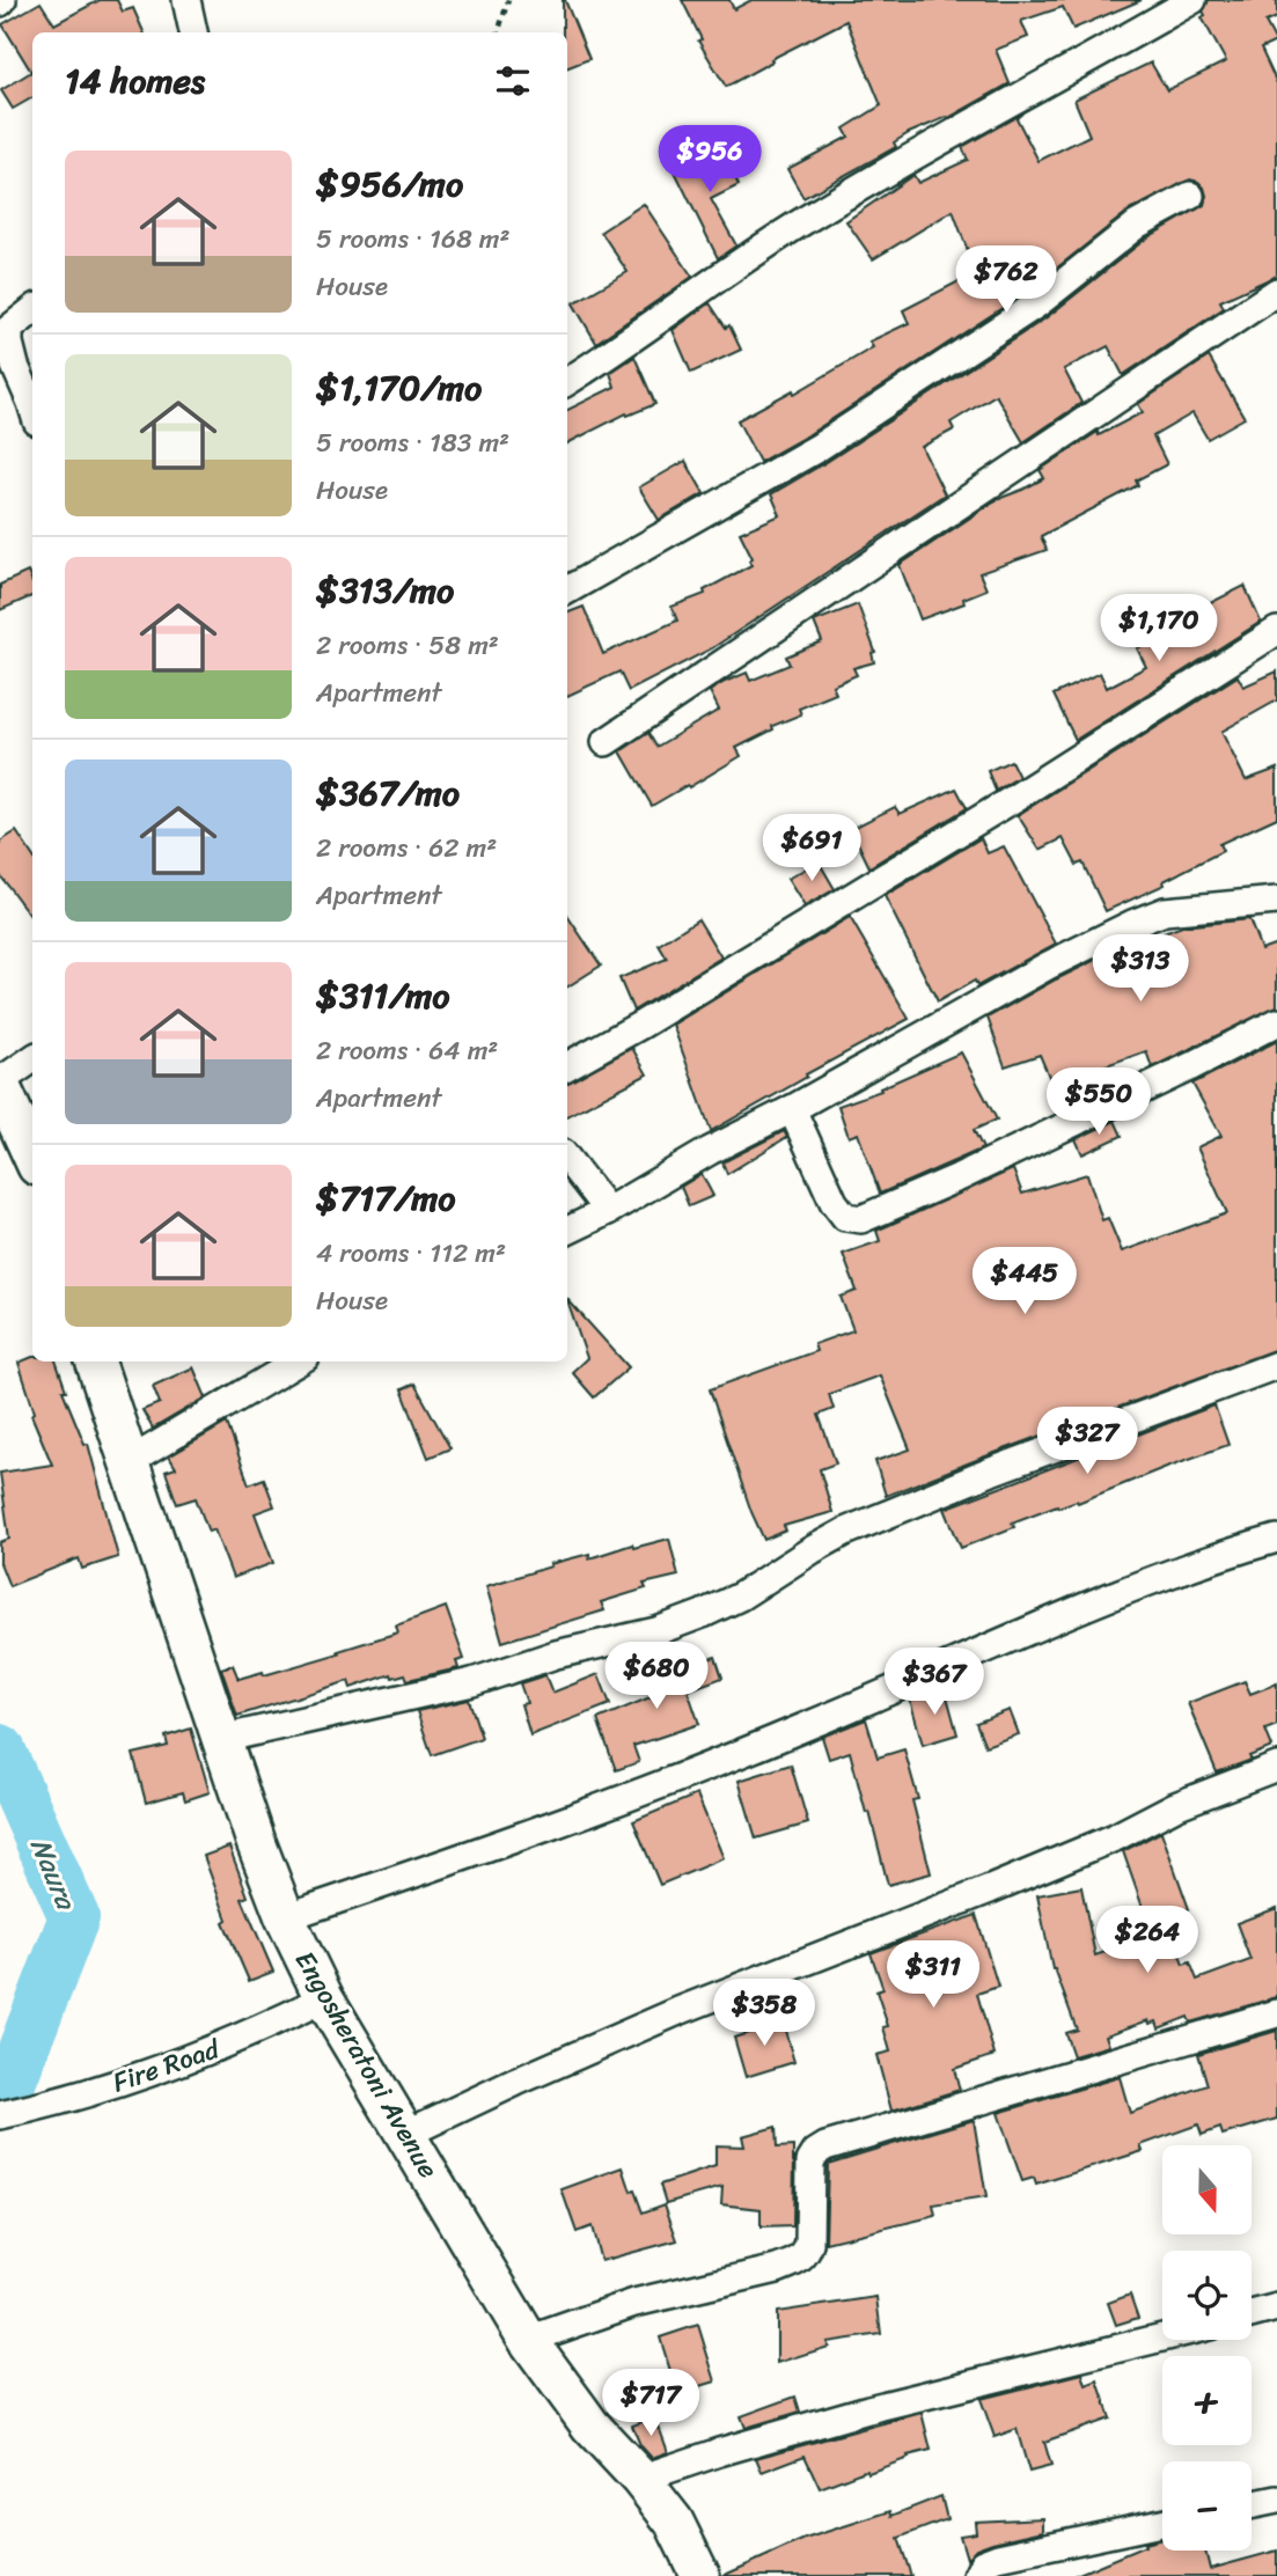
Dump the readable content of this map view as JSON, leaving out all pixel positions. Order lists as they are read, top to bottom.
{
  "streets": {
    "street": ["Engosheratoni Avenue", "Fire Road"]
  },
  "crossings": [
    ["Engosheratoni Avenue", "Fire Road"]
  ],
  "water": ["Naura"],
  "north": "bottom",
  "page": {
    "heading": "14 homes",
    "price": [
      "$956",
      "$762",
      "$1,170",
      "$691",
      "$313",
      "$550",
      "$445",
      "$327",
      "$680",
      "$367",
      "$264",
      "$311",
      "$358",
      "$717"
    ],
    "list": [
      {
        "name": "$956/mo",
        "note": "5 rooms · 168 m² · House"
      },
      {
        "name": "$1,170/mo",
        "note": "5 rooms · 183 m² · House"
      },
      {
        "name": "$313/mo",
        "note": "2 rooms · 58 m² · Apartment"
      },
      {
        "name": "$367/mo",
        "note": "2 rooms · 62 m² · Apartment"
      },
      {
        "name": "$311/mo",
        "note": "2 rooms · 64 m² · Apartment"
      },
      {
        "name": "$717/mo",
        "note": "4 rooms · 112 m² · House"
      }
    ],
    "map_buttons": ["+", "−"]
  }
}
